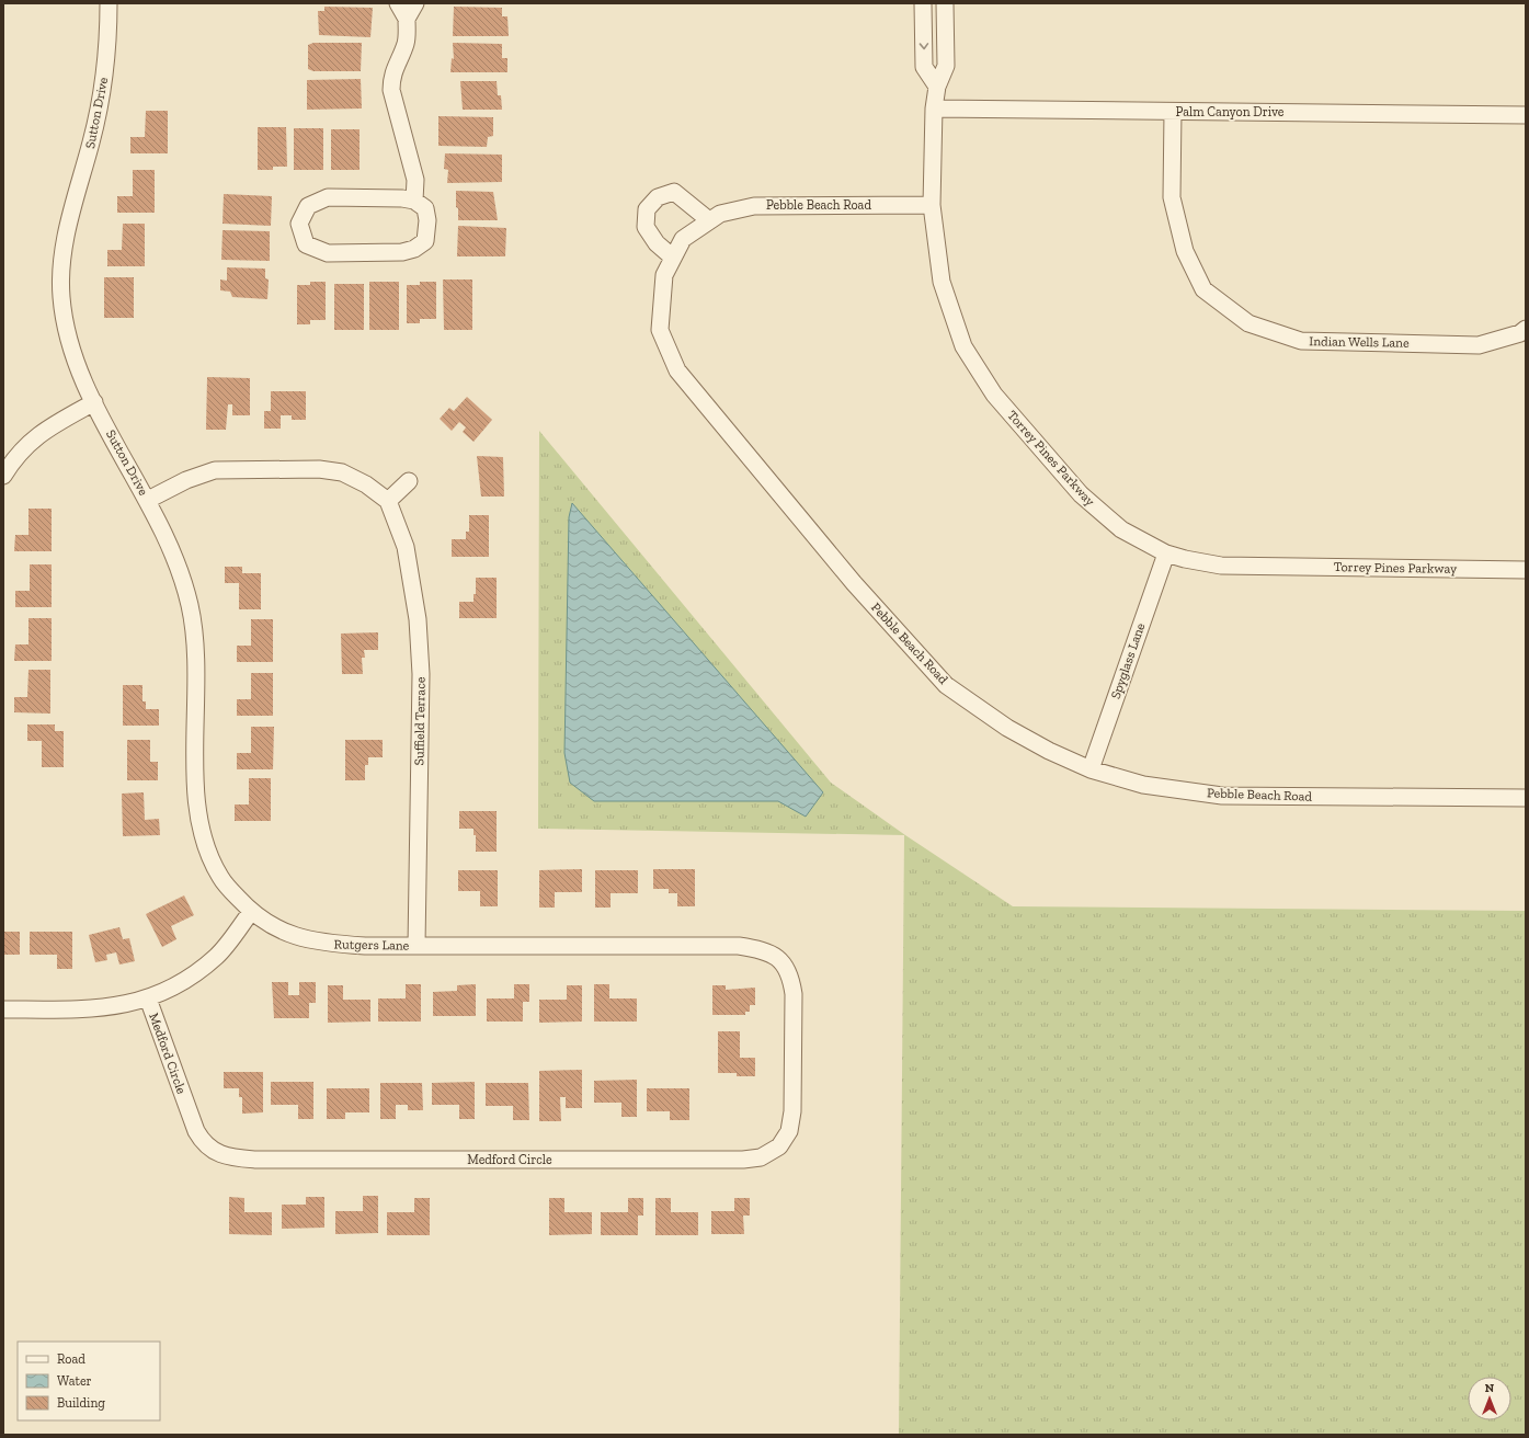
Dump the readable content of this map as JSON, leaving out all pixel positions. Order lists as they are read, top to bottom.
{
  "streets": {
    "street": [
      "Palm Canyon Drive",
      "Sutton Drive",
      "Pebble Beach Road",
      "Indian Wells Lane",
      "Torrey Pines Parkway",
      "Spyglass Lane",
      "Suffield Terrace",
      "Rutgers Lane",
      "Medford Circle"
    ]
  },
  "crossings": [
    ["Palm Canyon Drive", "Indian Wells Lane"],
    ["Palm Canyon Drive", "Torrey Pines Parkway"],
    ["Sutton Drive", "Rutgers Lane"],
    ["Pebble Beach Road", "Torrey Pines Parkway"],
    ["Pebble Beach Road", "Spyglass Lane"],
    ["Torrey Pines Parkway", "Spyglass Lane"],
    ["Suffield Terrace", "Rutgers Lane"],
    ["Rutgers Lane", "Medford Circle"]
  ],
  "legend": ["Road", "Water", "Building"],
  "north": "top"
}
